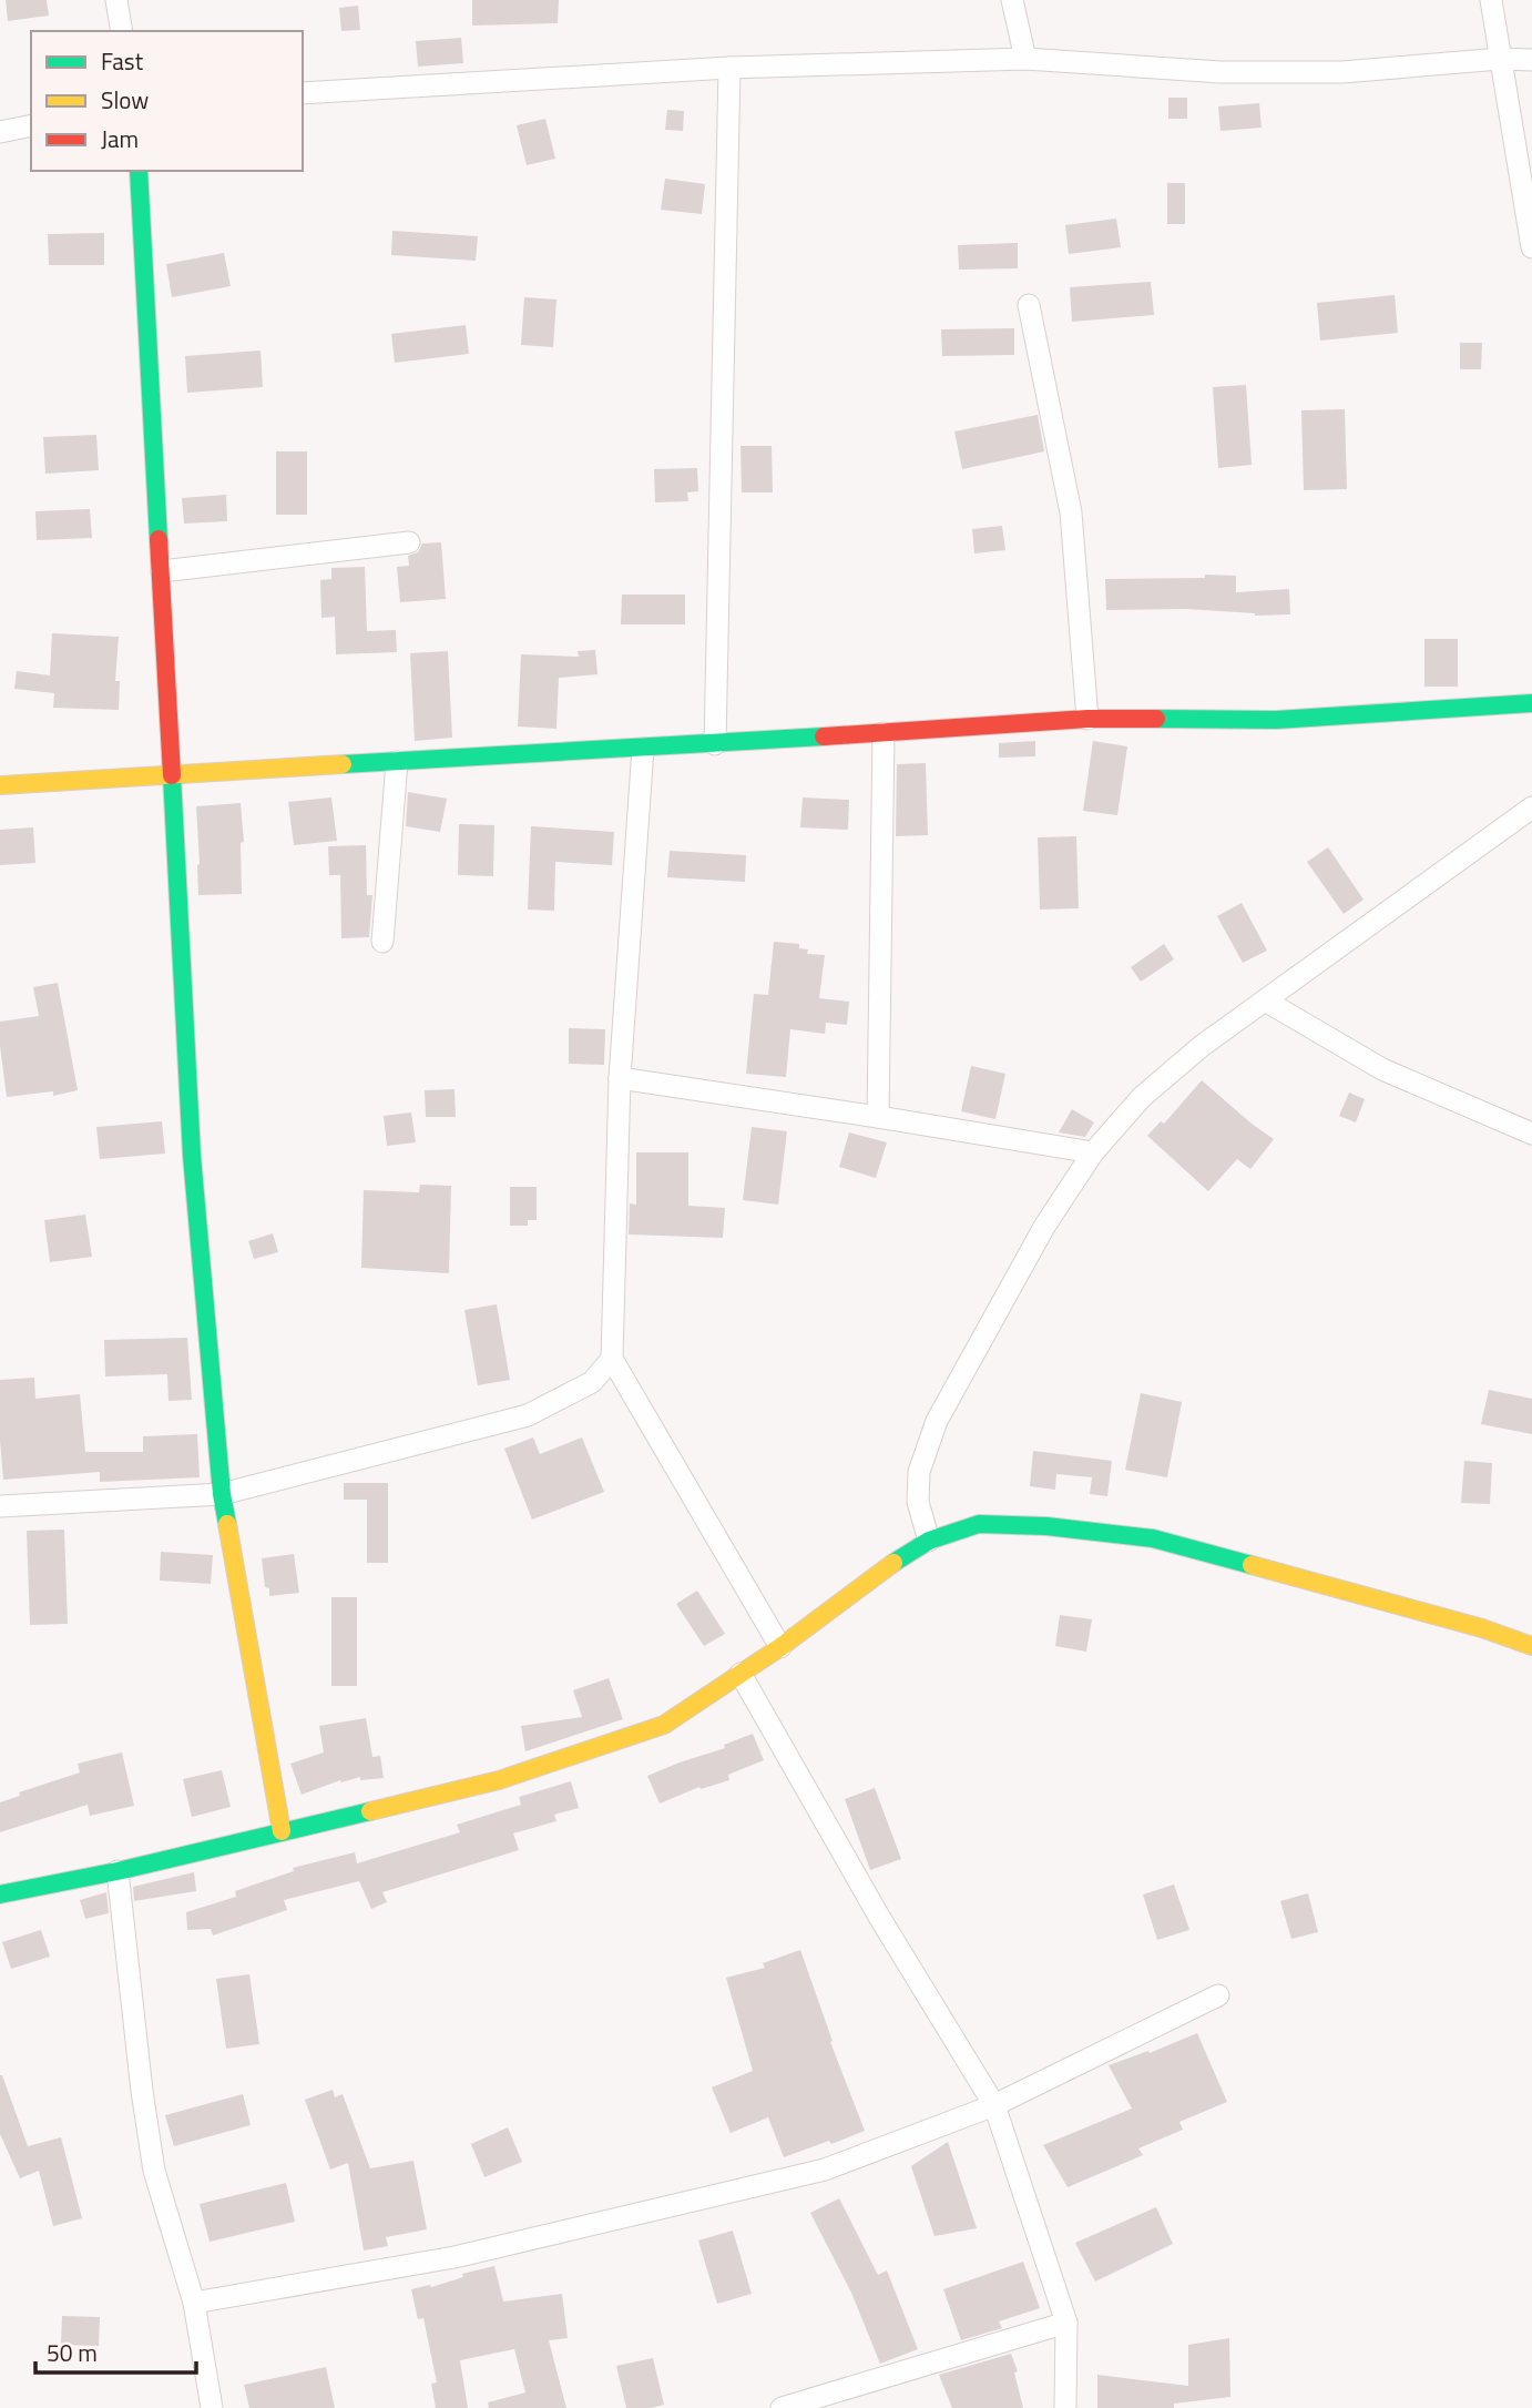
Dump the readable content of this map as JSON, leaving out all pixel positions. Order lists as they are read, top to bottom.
{
  "legend": ["Fast", "Slow", "Jam"],
  "scale_bar": "50 m"
}
